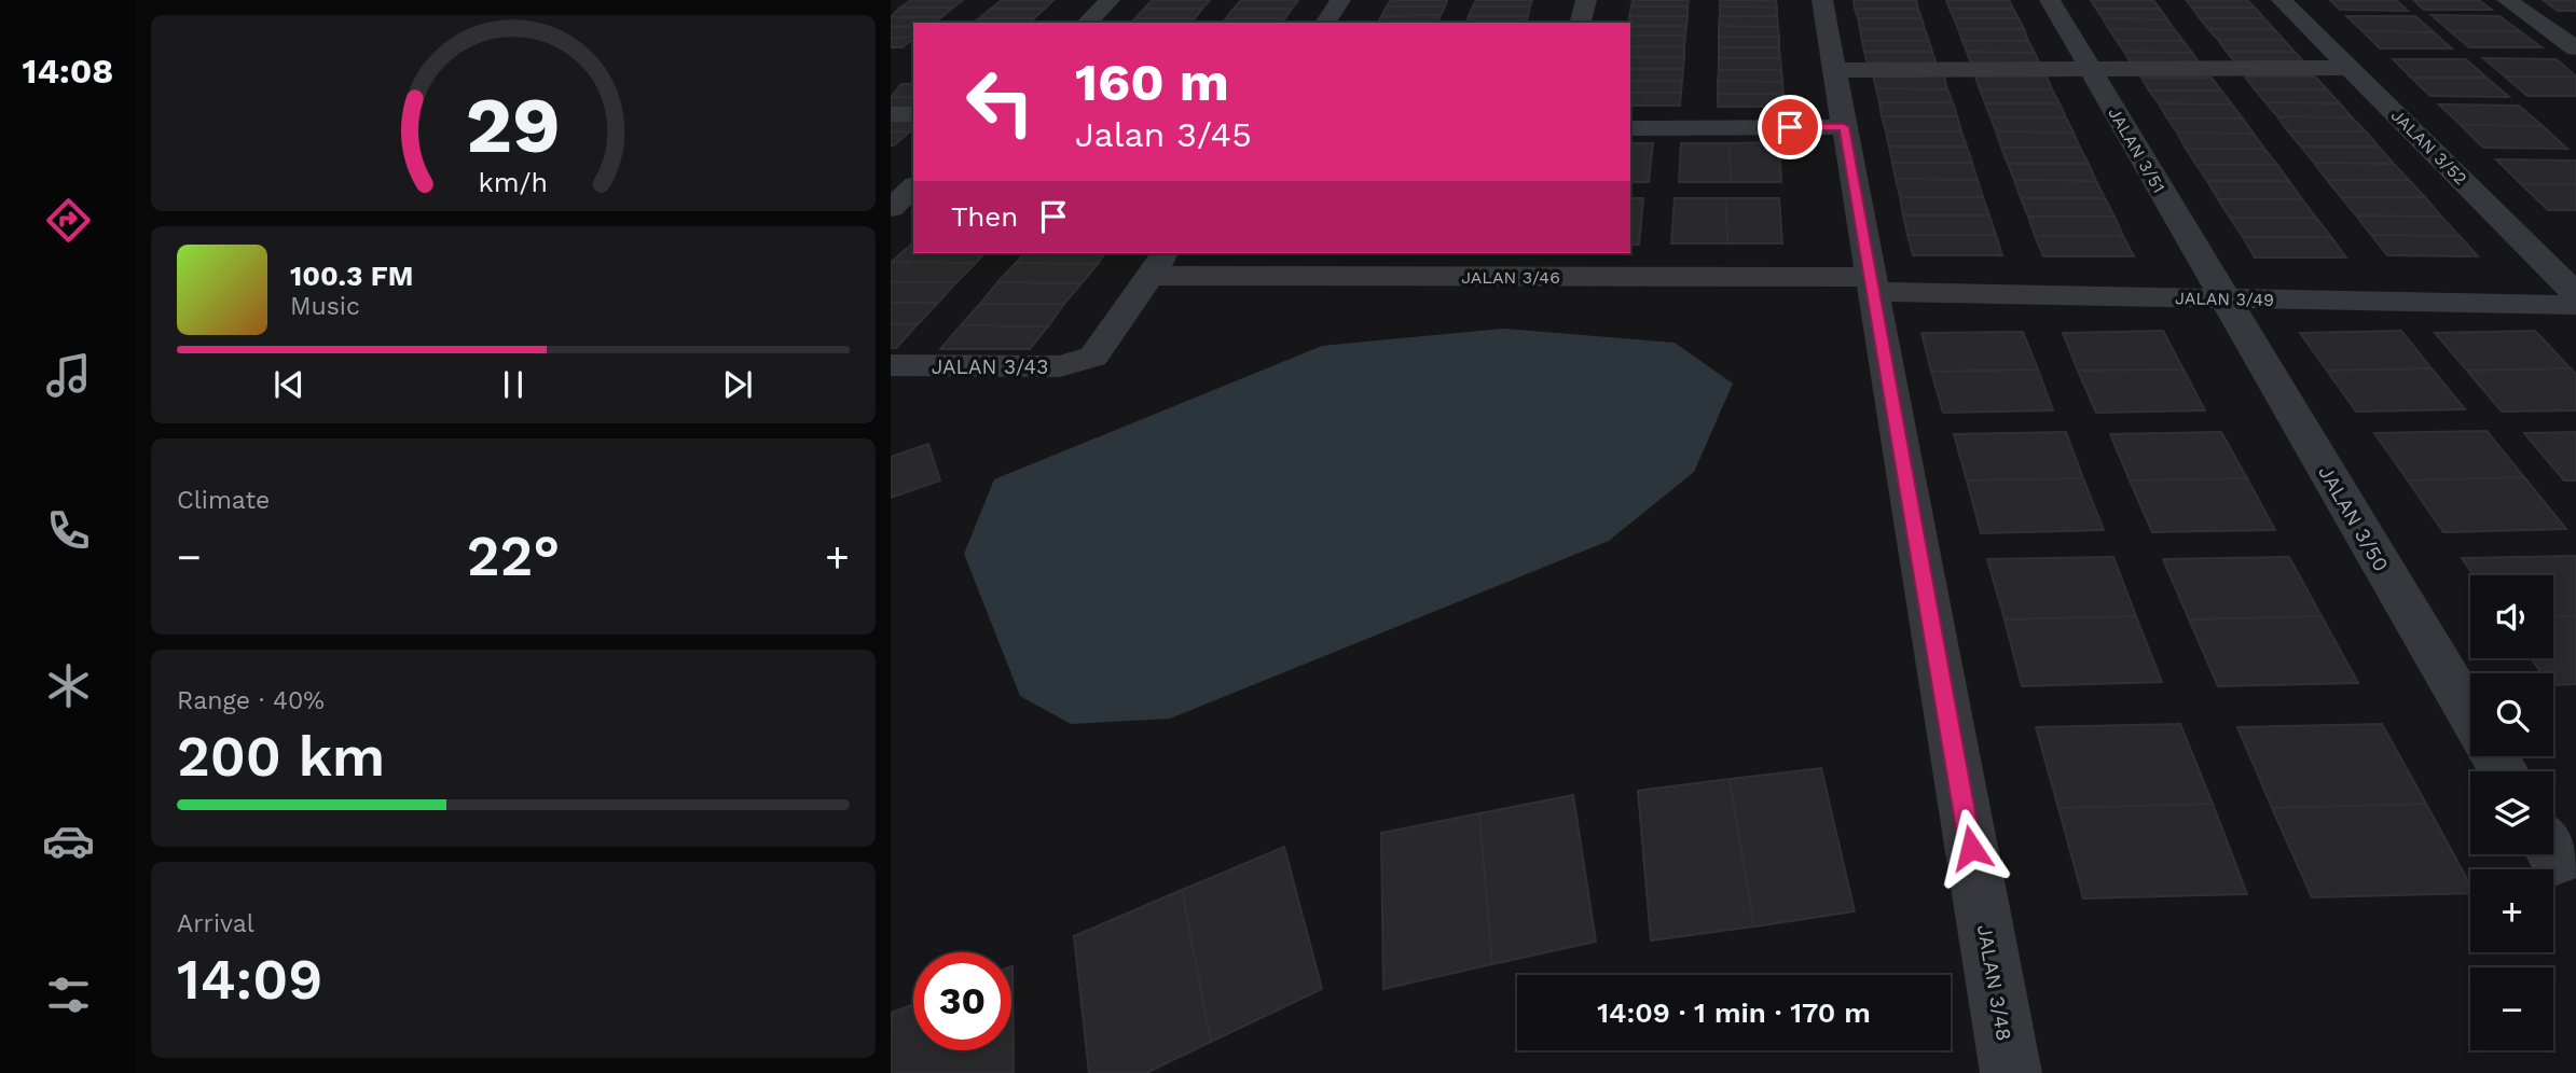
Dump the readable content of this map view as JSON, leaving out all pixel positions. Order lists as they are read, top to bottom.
{
  "streets": {
    "street": [
      "JALAN 3/52",
      "JALAN 3/51",
      "JALAN 3/46",
      "JALAN 3/49",
      "JALAN 3/43",
      "JALAN 3/50",
      "JALAN 3/48"
    ]
  },
  "crossings": [
    ["JALAN 3/51", "JALAN 3/49"],
    ["JALAN 3/51", "JALAN 3/50"],
    ["JALAN 3/46", "JALAN 3/49"],
    ["JALAN 3/46", "JALAN 3/43"],
    ["JALAN 3/46", "JALAN 3/48"],
    ["JALAN 3/49", "JALAN 3/50"],
    ["JALAN 3/49", "JALAN 3/48"]
  ],
  "page": {
    "tabs": "14:08",
    "turn": ["160 m", "Jalan 3/45"],
    "then": "Then",
    "song": ["100.3 FM", "Music"],
    "tile": [
      "Climate",
      ["Range · 40%", "200 km"],
      ["Arrival", "14:09"]
    ],
    "heat": ["−", "22°", "+"],
    "map_buttons": ["+", "−"],
    "limit": "30",
    "trip": "14:09 · 1 min · 170 m",
    "gauge": ["29", "km/h"]
  }
}
